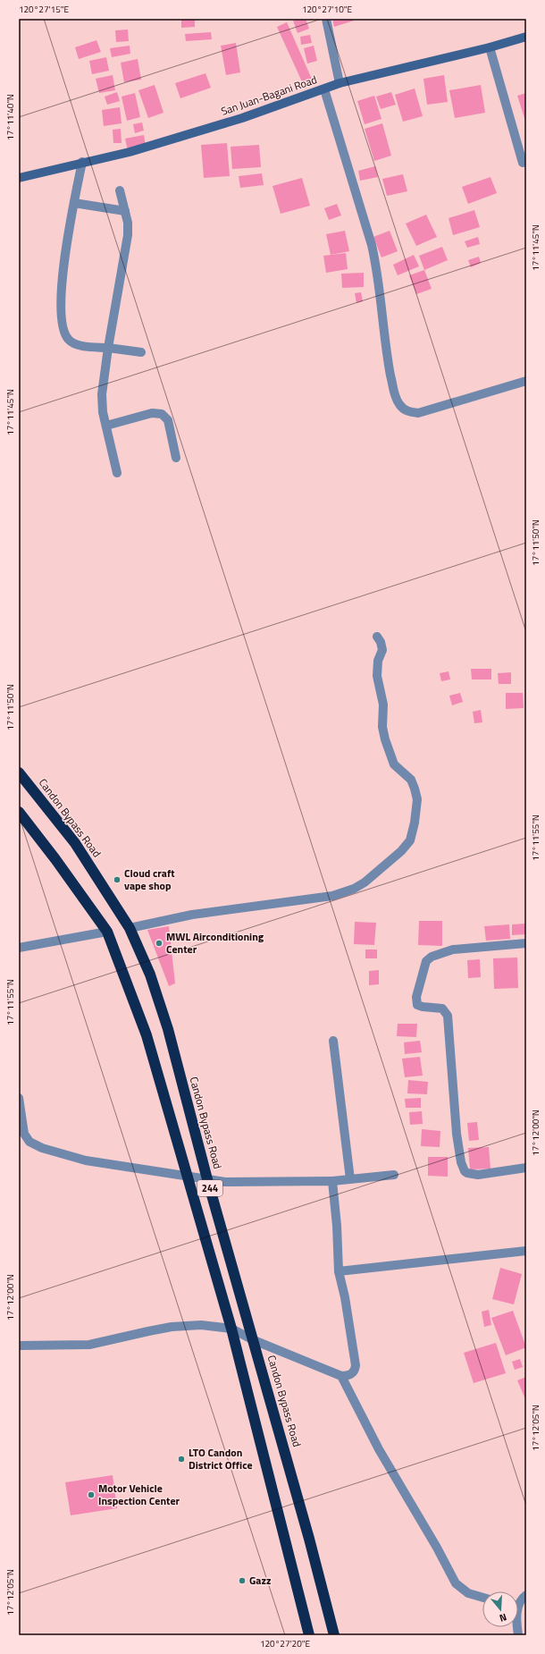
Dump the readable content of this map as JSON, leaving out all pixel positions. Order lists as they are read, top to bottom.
{
  "streets": {
    "highway": ["Candon Bypass Road", "244"],
    "street": ["San Juan-Bagani Road"]
  },
  "places": [
    "Cloud craft vape shop",
    "MWL Airconditioning Center",
    "LTO Candon District Office",
    "Motor Vehicle Inspection Center",
    "Gazz"
  ],
  "north": "bottom",
  "coordinates": [
    "120°27'15\"E",
    "120°27'10\"E",
    "17°11'40\"N",
    "17°11'45\"N",
    "17°11'50\"N",
    "17°11'55\"N",
    "17°12'00\"N",
    "17°12'05\"N",
    "120°27'20\"E"
  ]
}
